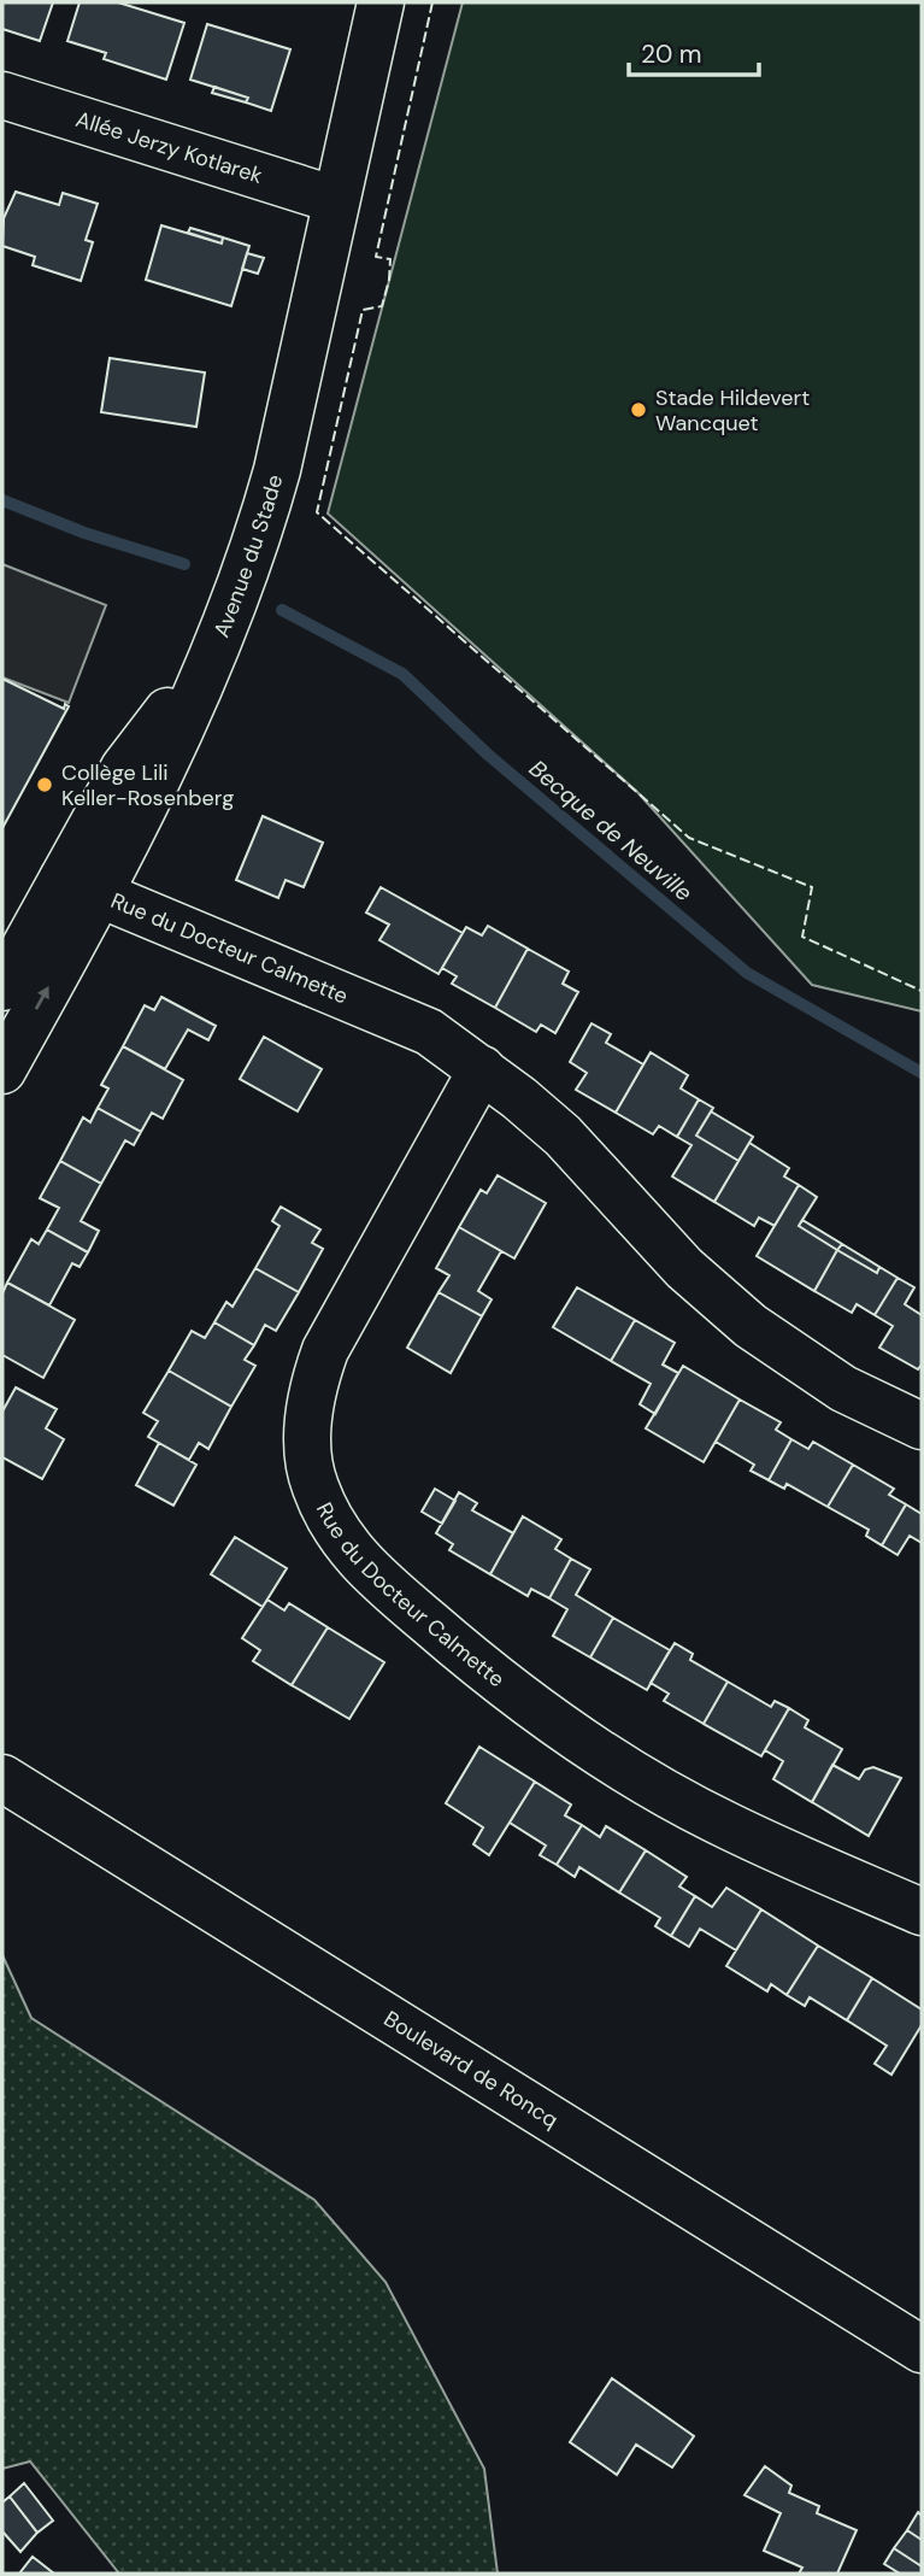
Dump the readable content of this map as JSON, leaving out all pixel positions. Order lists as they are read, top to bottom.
{
  "streets": {
    "street": [
      "Allée Jerzy Kotlarek",
      "Avenue du Stade",
      "Rue du Docteur Calmette",
      "Boulevard de Roncq"
    ]
  },
  "crossings": [
    ["Allée Jerzy Kotlarek", "Avenue du Stade"],
    ["Avenue du Stade", "Rue du Docteur Calmette"]
  ],
  "water": ["Becque de Neuville"],
  "places": ["Stade Hildevert Wancquet", "Collège Lili Keller-Rosenberg"],
  "scale_bar": "20 m"
}
